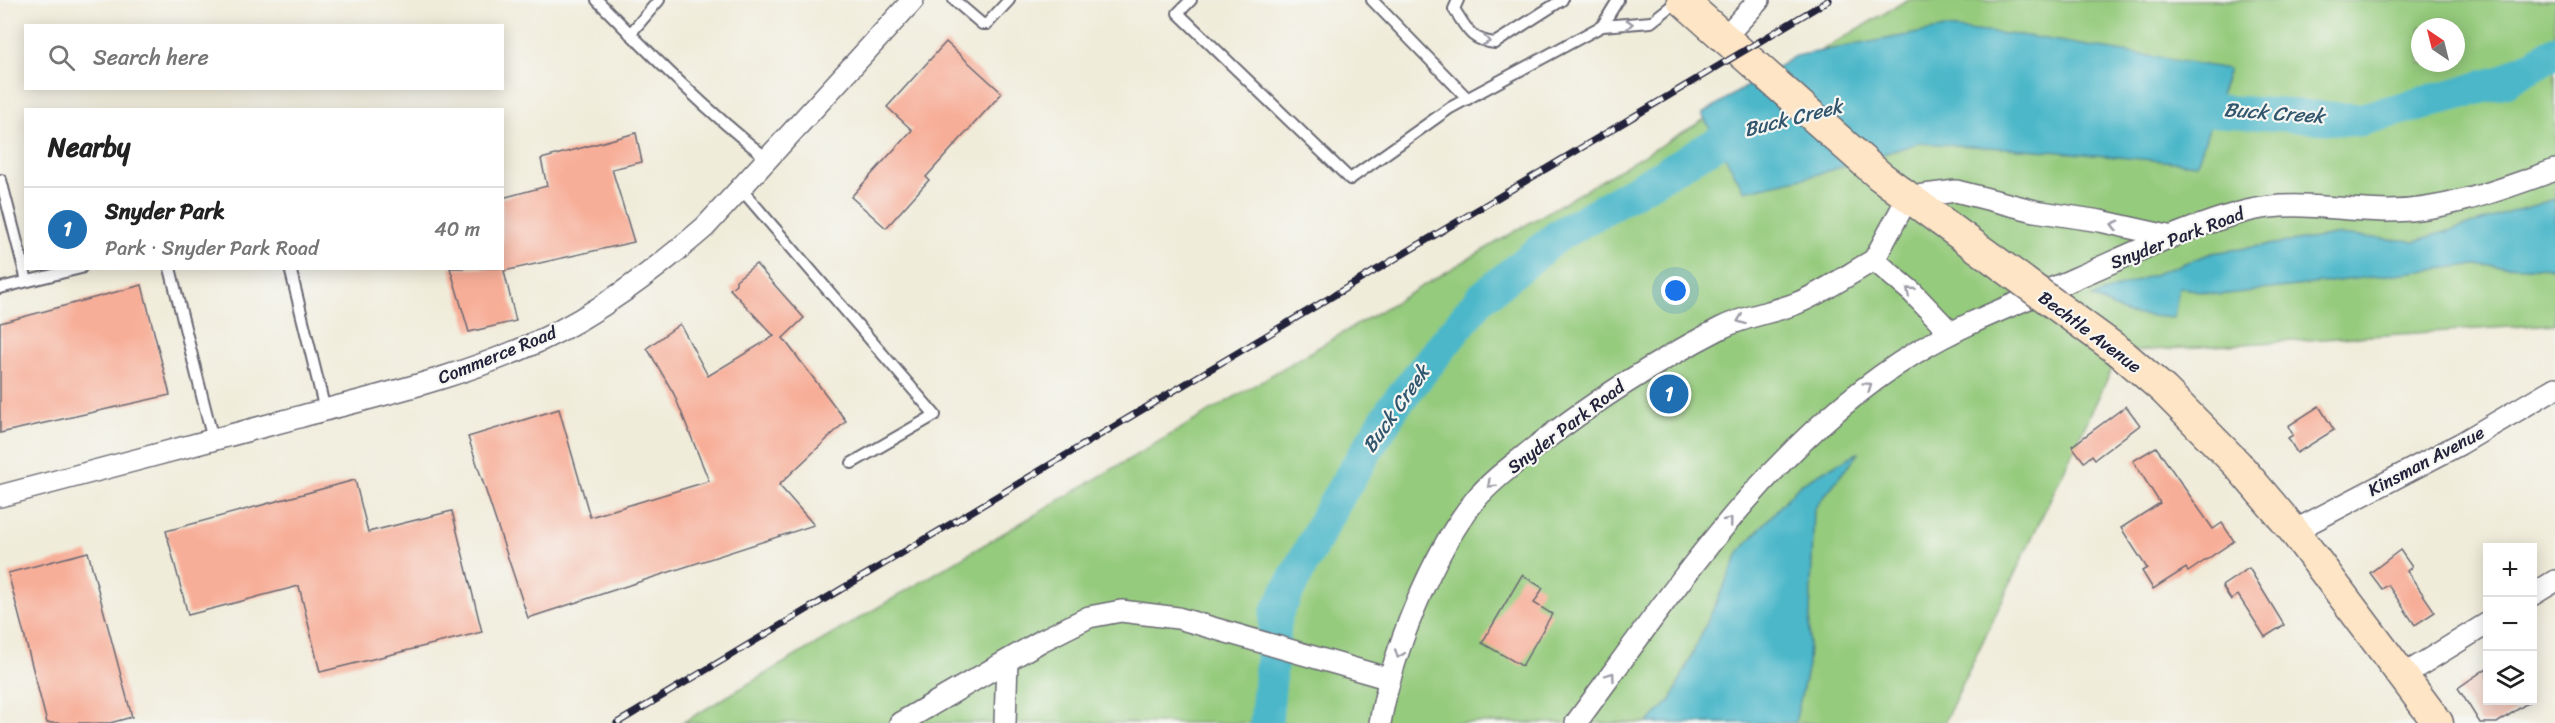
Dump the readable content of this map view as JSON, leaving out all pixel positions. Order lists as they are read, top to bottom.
{
  "streets": {
    "main road": ["Bechtle Avenue"],
    "street": ["Snyder Park Road", "Commerce Road", "Kinsman Avenue"]
  },
  "crossings": [
    ["Bechtle Avenue", "Kinsman Avenue"]
  ],
  "water": ["Buck Creek"],
  "north": "top left",
  "page": {
    "search": "Search here",
    "heading": "Nearby",
    "list": [
      {
        "mark": "1",
        "name": "Snyder Park",
        "note": "Park · Snyder Park Road",
        "value": "40 m"
      }
    ],
    "pins": "1",
    "map_buttons": ["+", "−"]
  }
}
